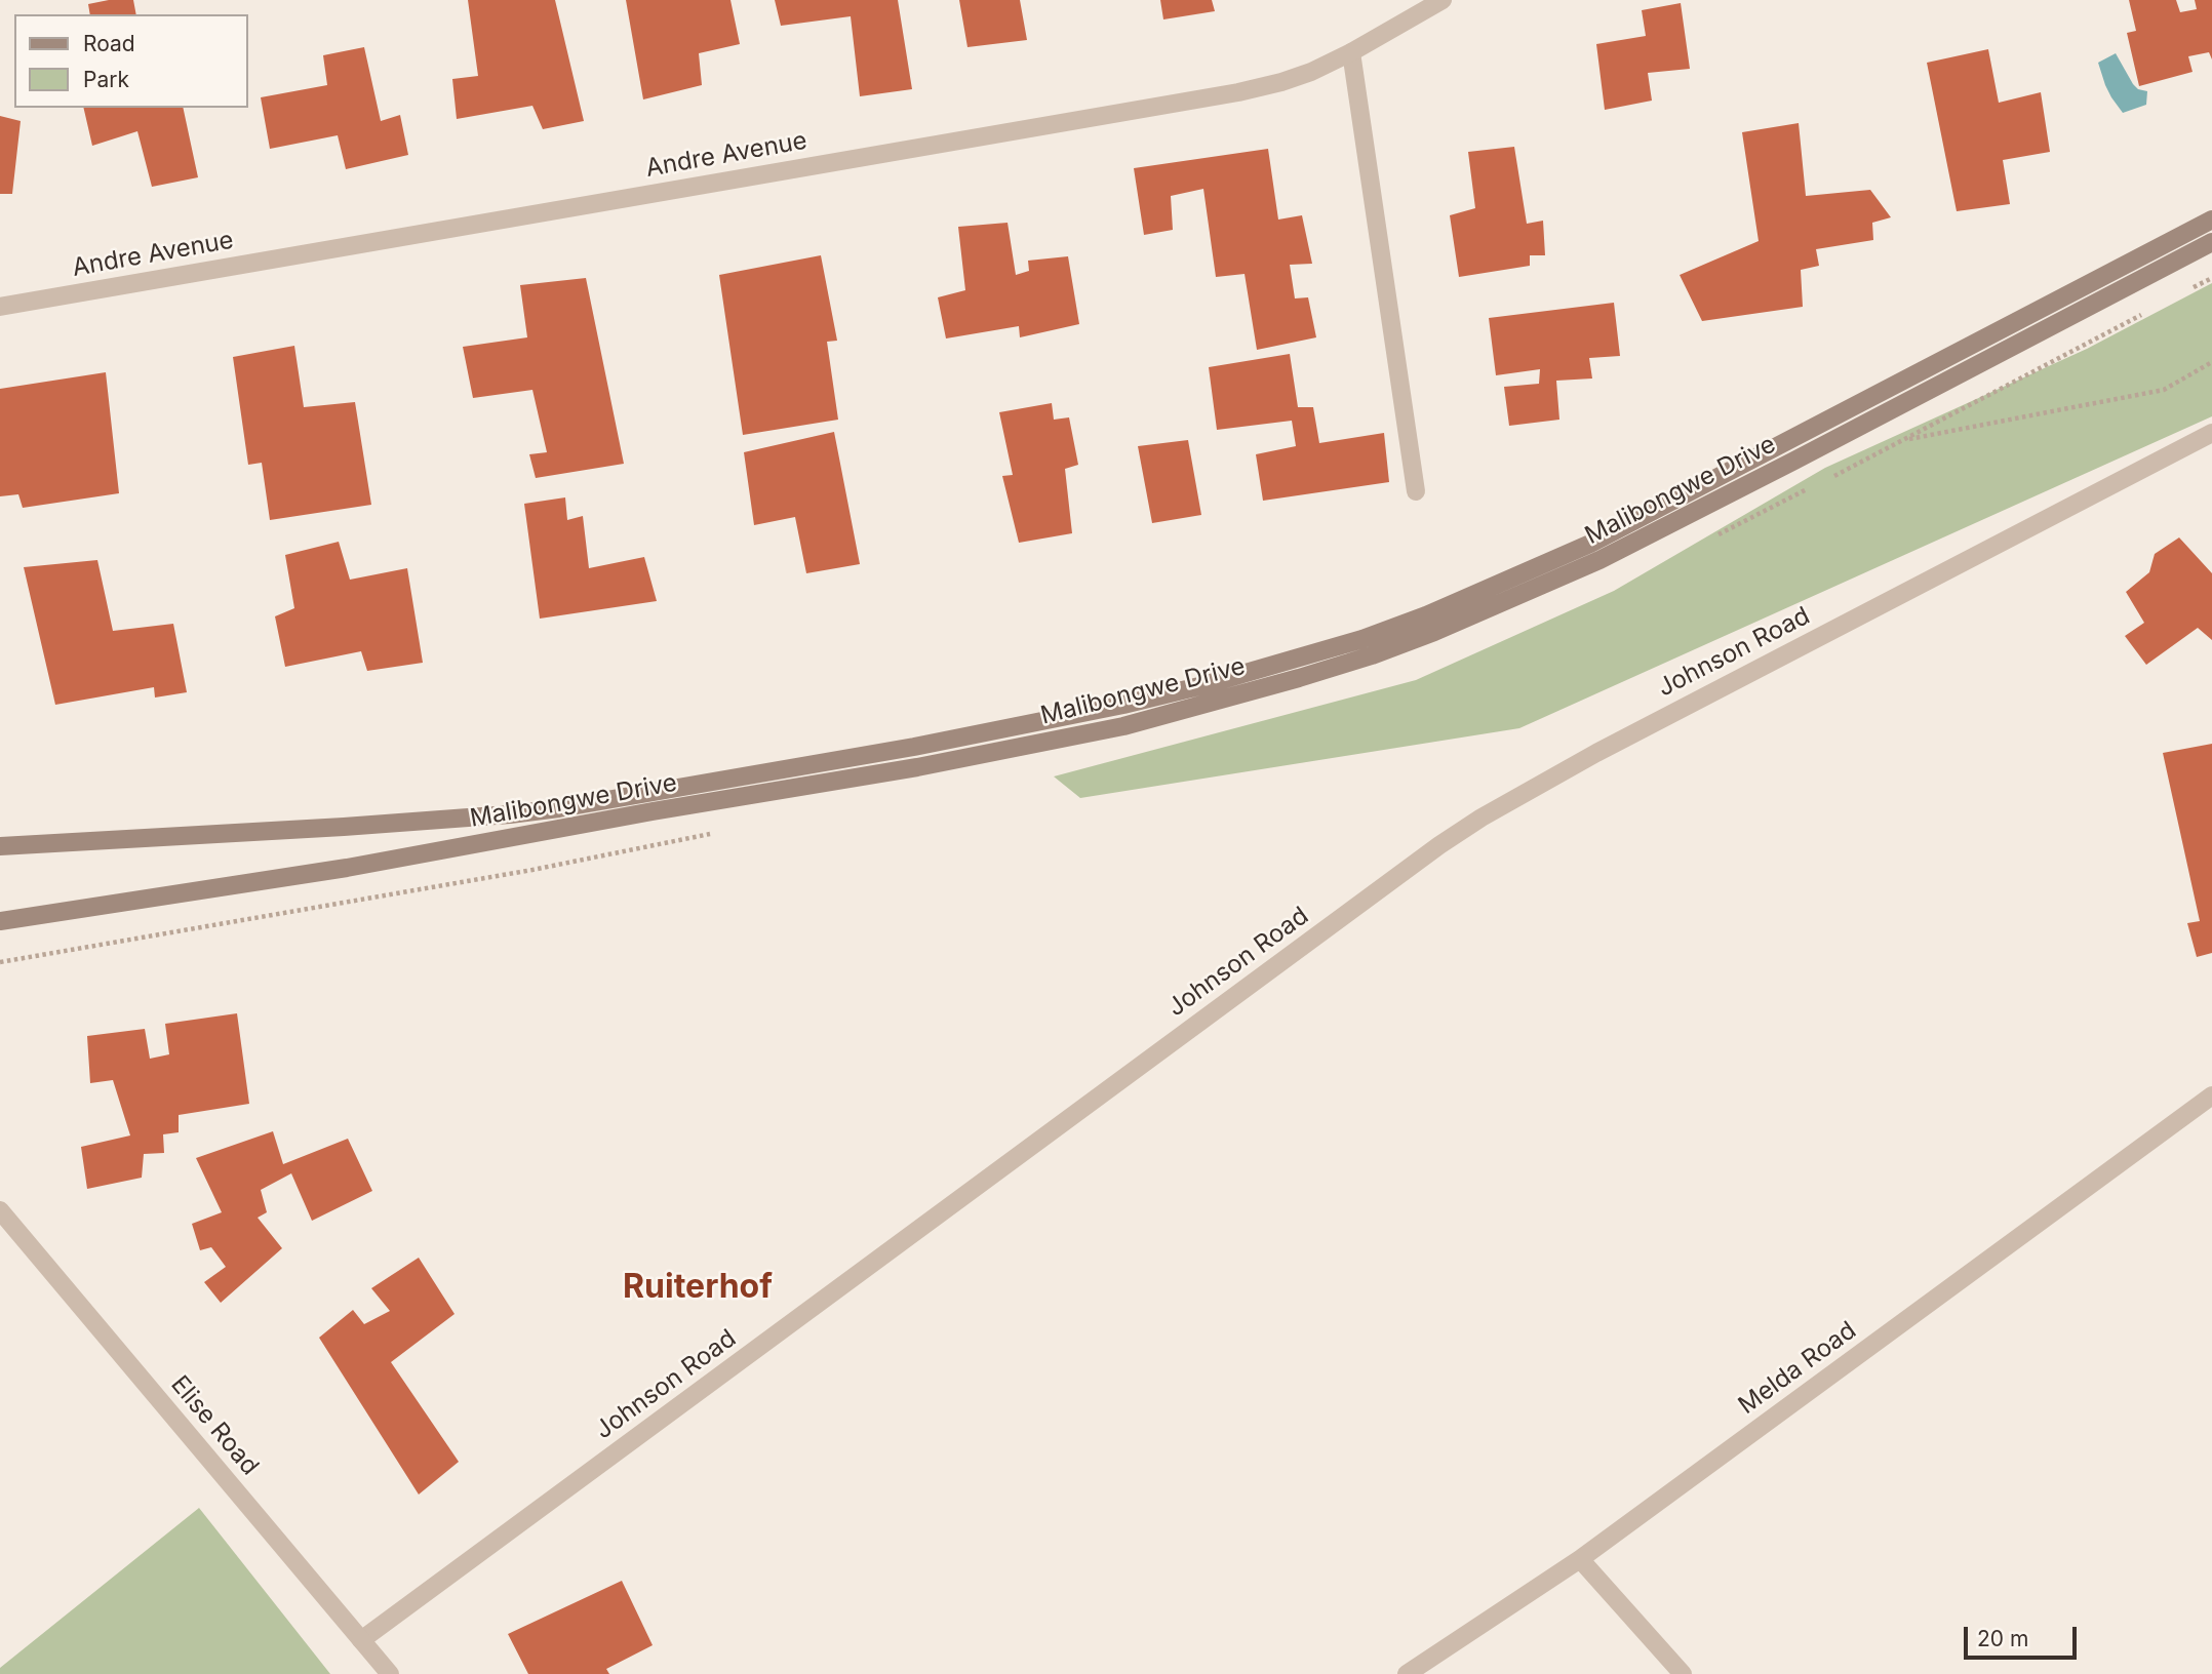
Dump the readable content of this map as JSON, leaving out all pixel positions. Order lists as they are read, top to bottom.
{
  "streets": {
    "main road": ["Malibongwe Drive"],
    "street": [
      "Andre Avenue",
      "Johnson Road",
      "Melda Road",
      "Elise Road"
    ]
  },
  "crossings": [
    ["Johnson Road", "Elise Road"]
  ],
  "districts": ["Ruiterhof"],
  "legend": ["Road", "Park"],
  "scale_bar": "20 m"
}
